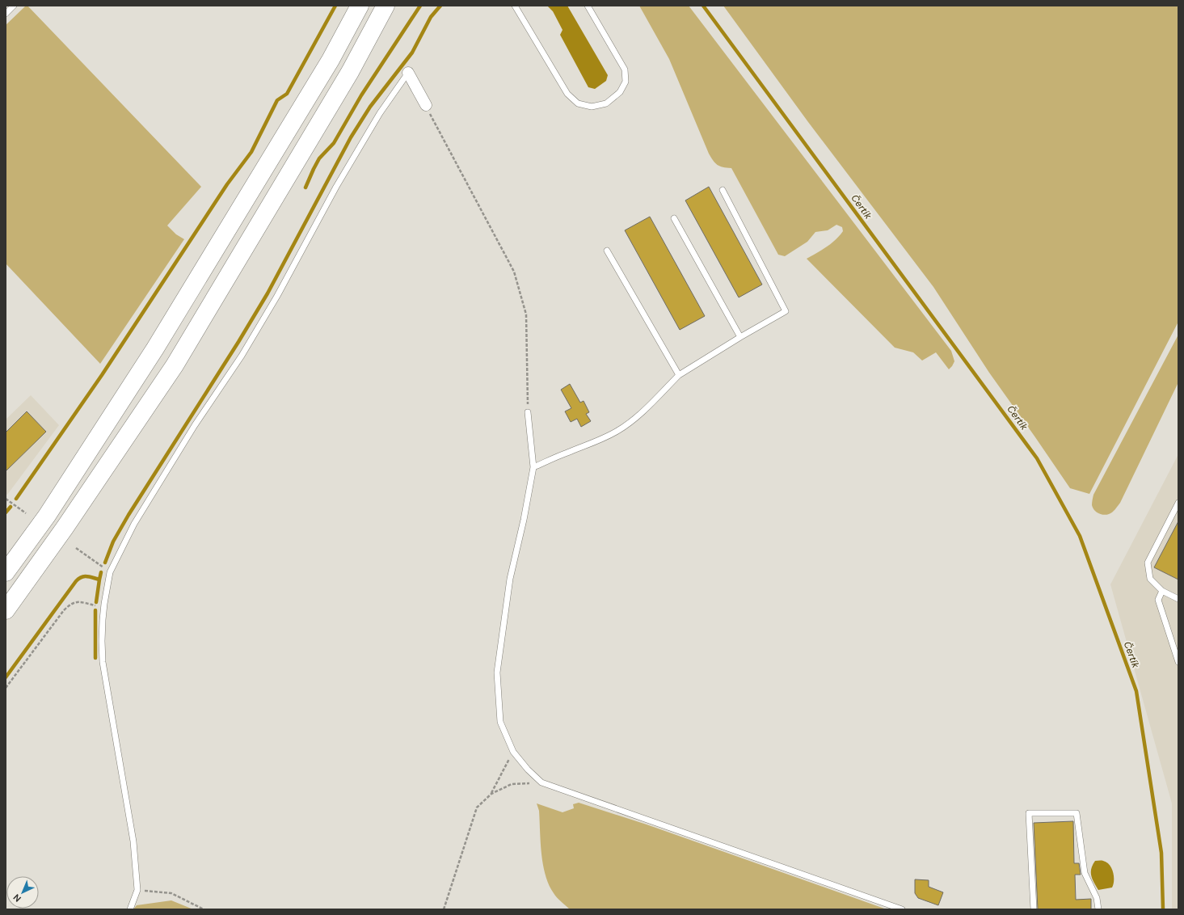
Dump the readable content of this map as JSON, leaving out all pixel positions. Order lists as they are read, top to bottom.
{
  "water": ["Čertík"],
  "north": "bottom left"
}
